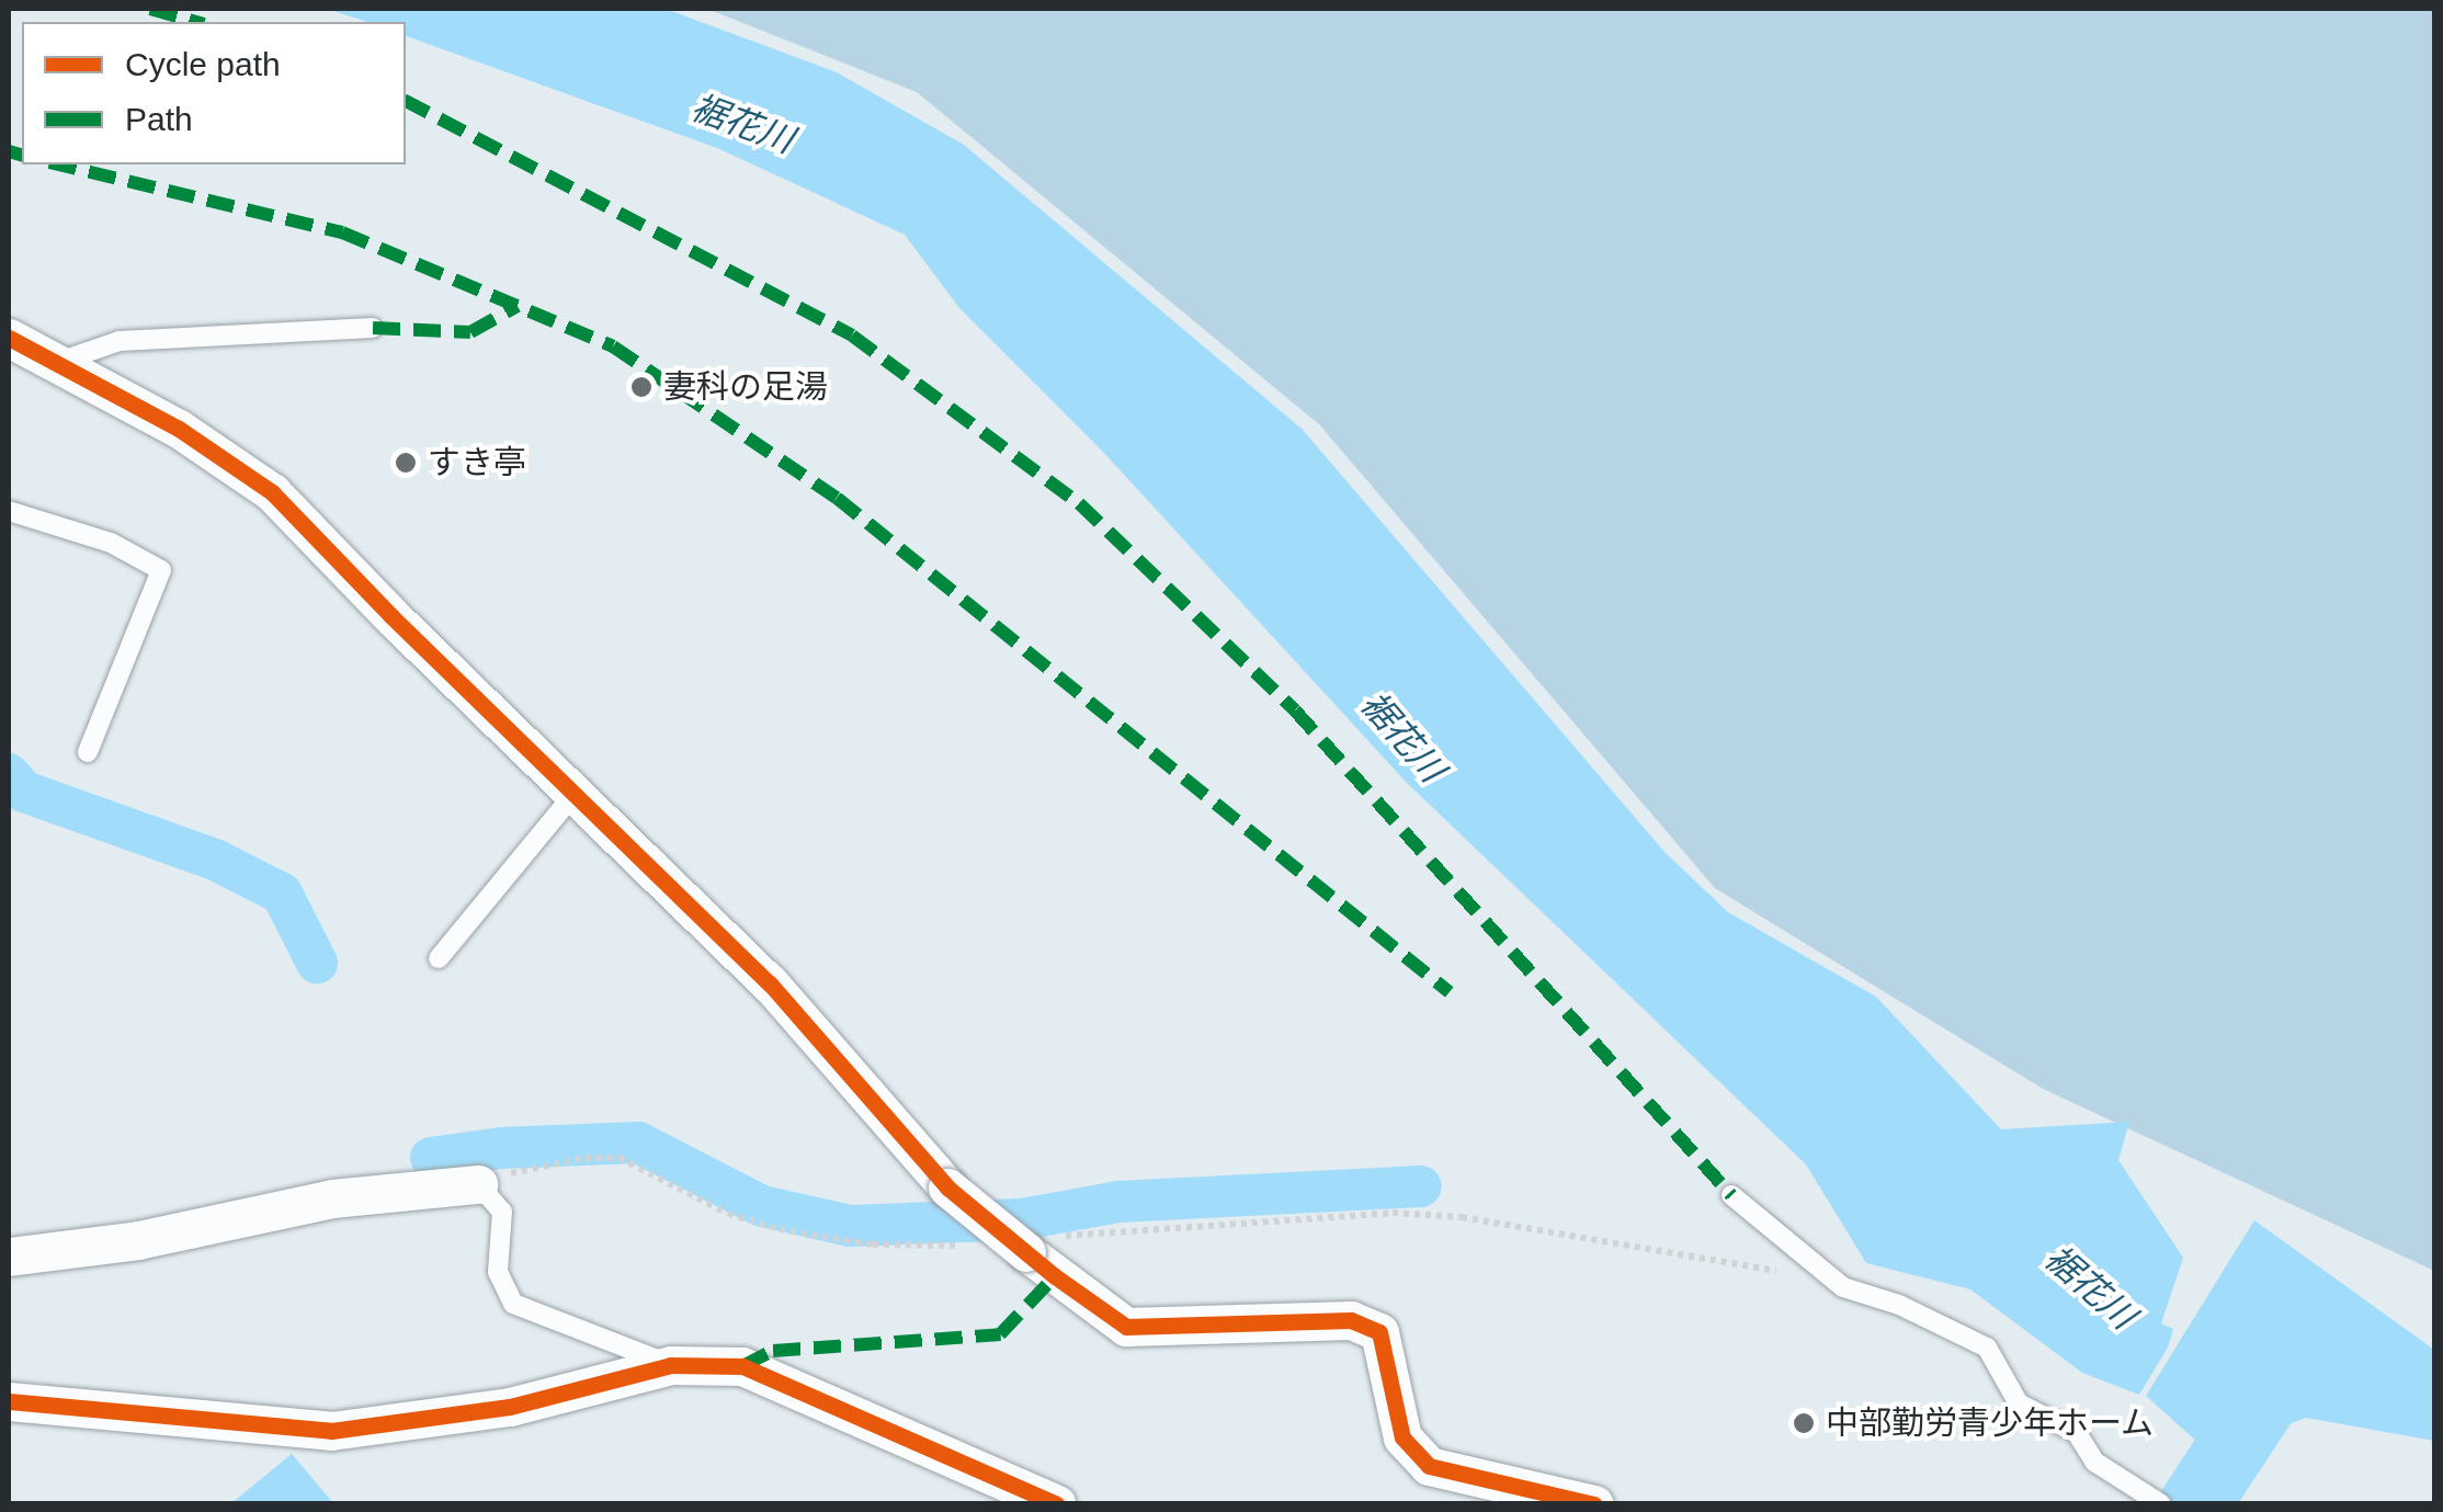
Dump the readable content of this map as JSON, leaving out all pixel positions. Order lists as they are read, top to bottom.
{
  "water": ["裾花川"],
  "places": ["妻科の足湯", "すき亭", "中部勤労青少年ホーム"],
  "legend": ["Cycle path", "Path"]
}
